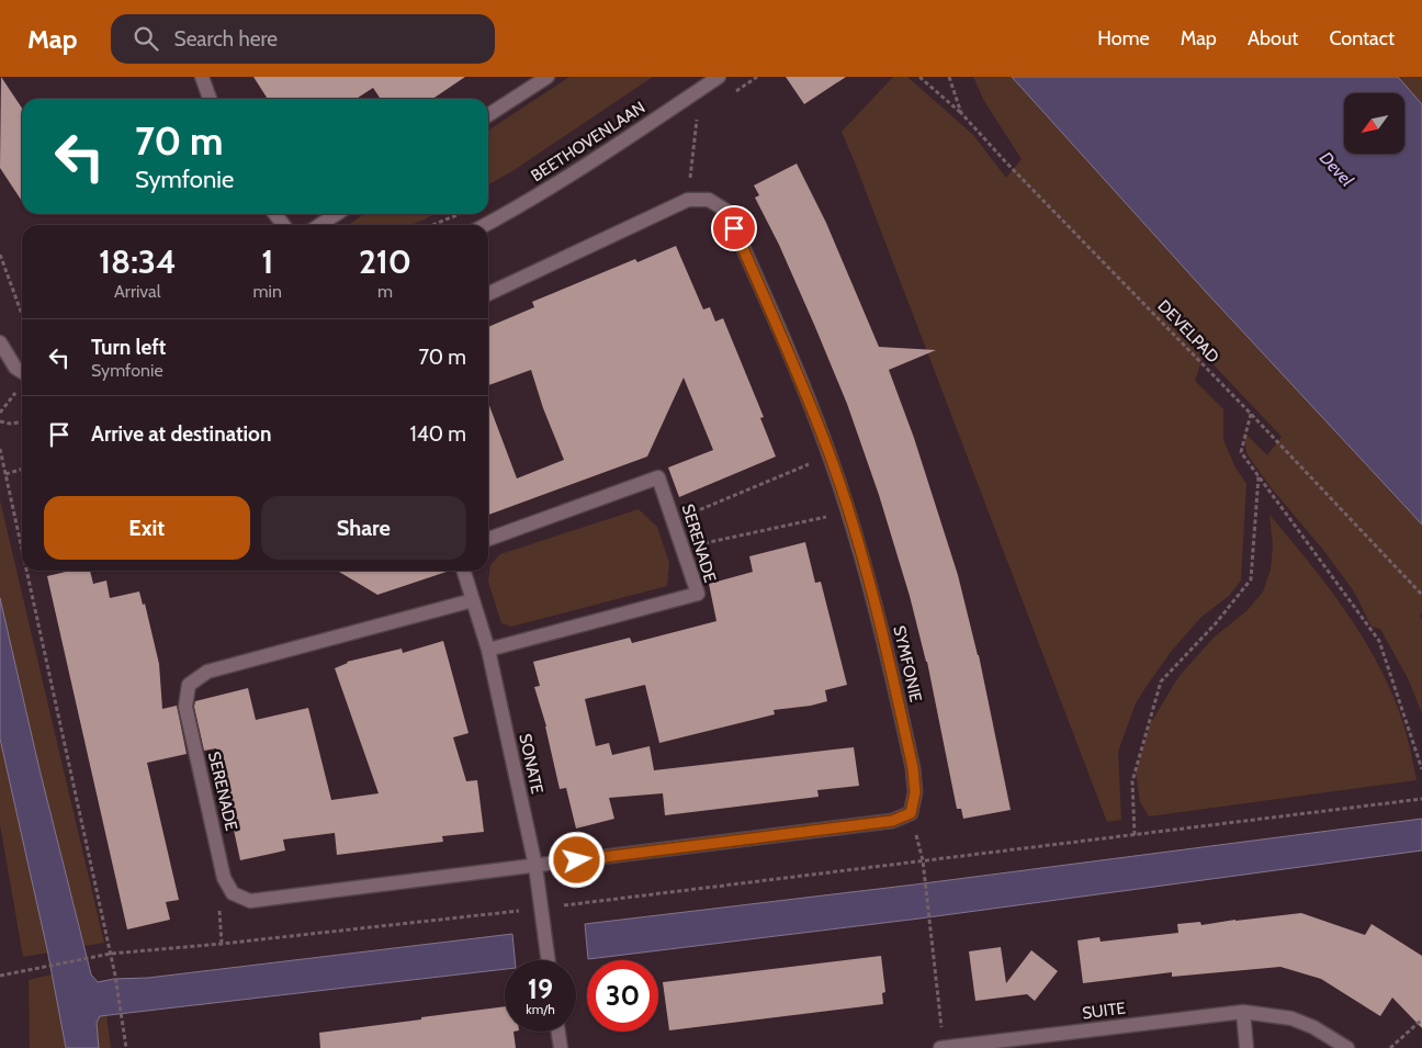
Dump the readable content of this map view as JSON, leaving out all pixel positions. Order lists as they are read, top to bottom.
{
  "streets": {
    "street": [
      "BEETHOVENLAAN",
      "SERENADE",
      "SYMFONIE",
      "SONATE",
      "SUITE"
    ],
    "path": ["DEVELPAD"]
  },
  "crossings": [
    ["SERENADE", "SONATE"]
  ],
  "water": ["Devel"],
  "north": "bottom left",
  "page": {
    "header": "Map",
    "search": "Search here",
    "nav": [
      "Home",
      "Map",
      "About",
      "Contact"
    ],
    "turn": ["70 m", "Symfonie"],
    "eta": [
      "18:34",
      "Arrival",
      "1",
      "min",
      "210",
      "m"
    ],
    "list": [
      {
        "name": "Turn left",
        "note": "Symfonie",
        "value": "70 m"
      },
      {
        "name": "Arrive at destination",
        "value": "140 m"
      }
    ],
    "buttons": ["Exit", "Share"],
    "speed": "19 km/h",
    "limit": "30"
  }
}
